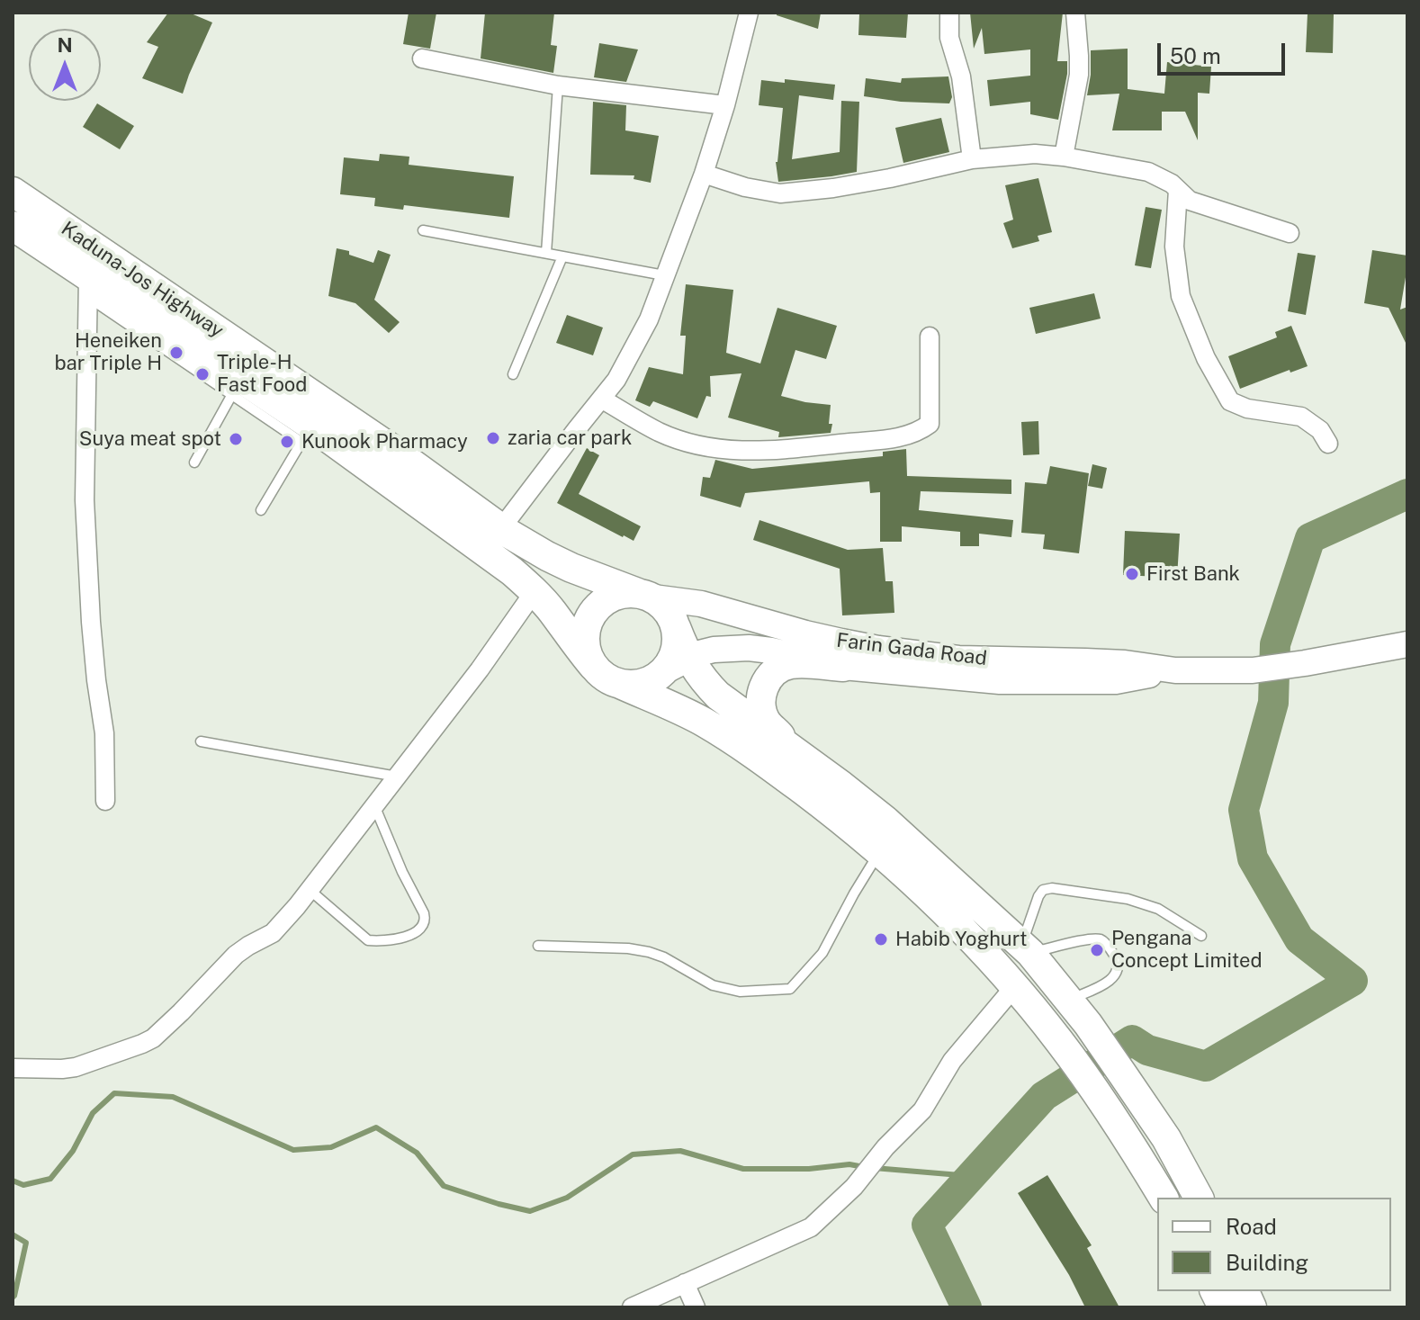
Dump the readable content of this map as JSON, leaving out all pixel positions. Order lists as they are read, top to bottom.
{
  "streets": {
    "highway": ["Kaduna-Jos Highway"],
    "main road": ["Farin Gada Road"]
  },
  "crossings": [
    ["Kaduna-Jos Highway", "Farin Gada Road"]
  ],
  "places": [
    "Heneiken bar Triple H",
    "Triple-H Fast Food",
    "zaria car park",
    "Suya meat spot",
    "Kunook Pharmacy",
    "First Bank",
    "Habib Yoghurt",
    "Pengana Concept Limited"
  ],
  "legend": ["Road", "Building"],
  "scale_bar": "50 m",
  "north": "top"
}
